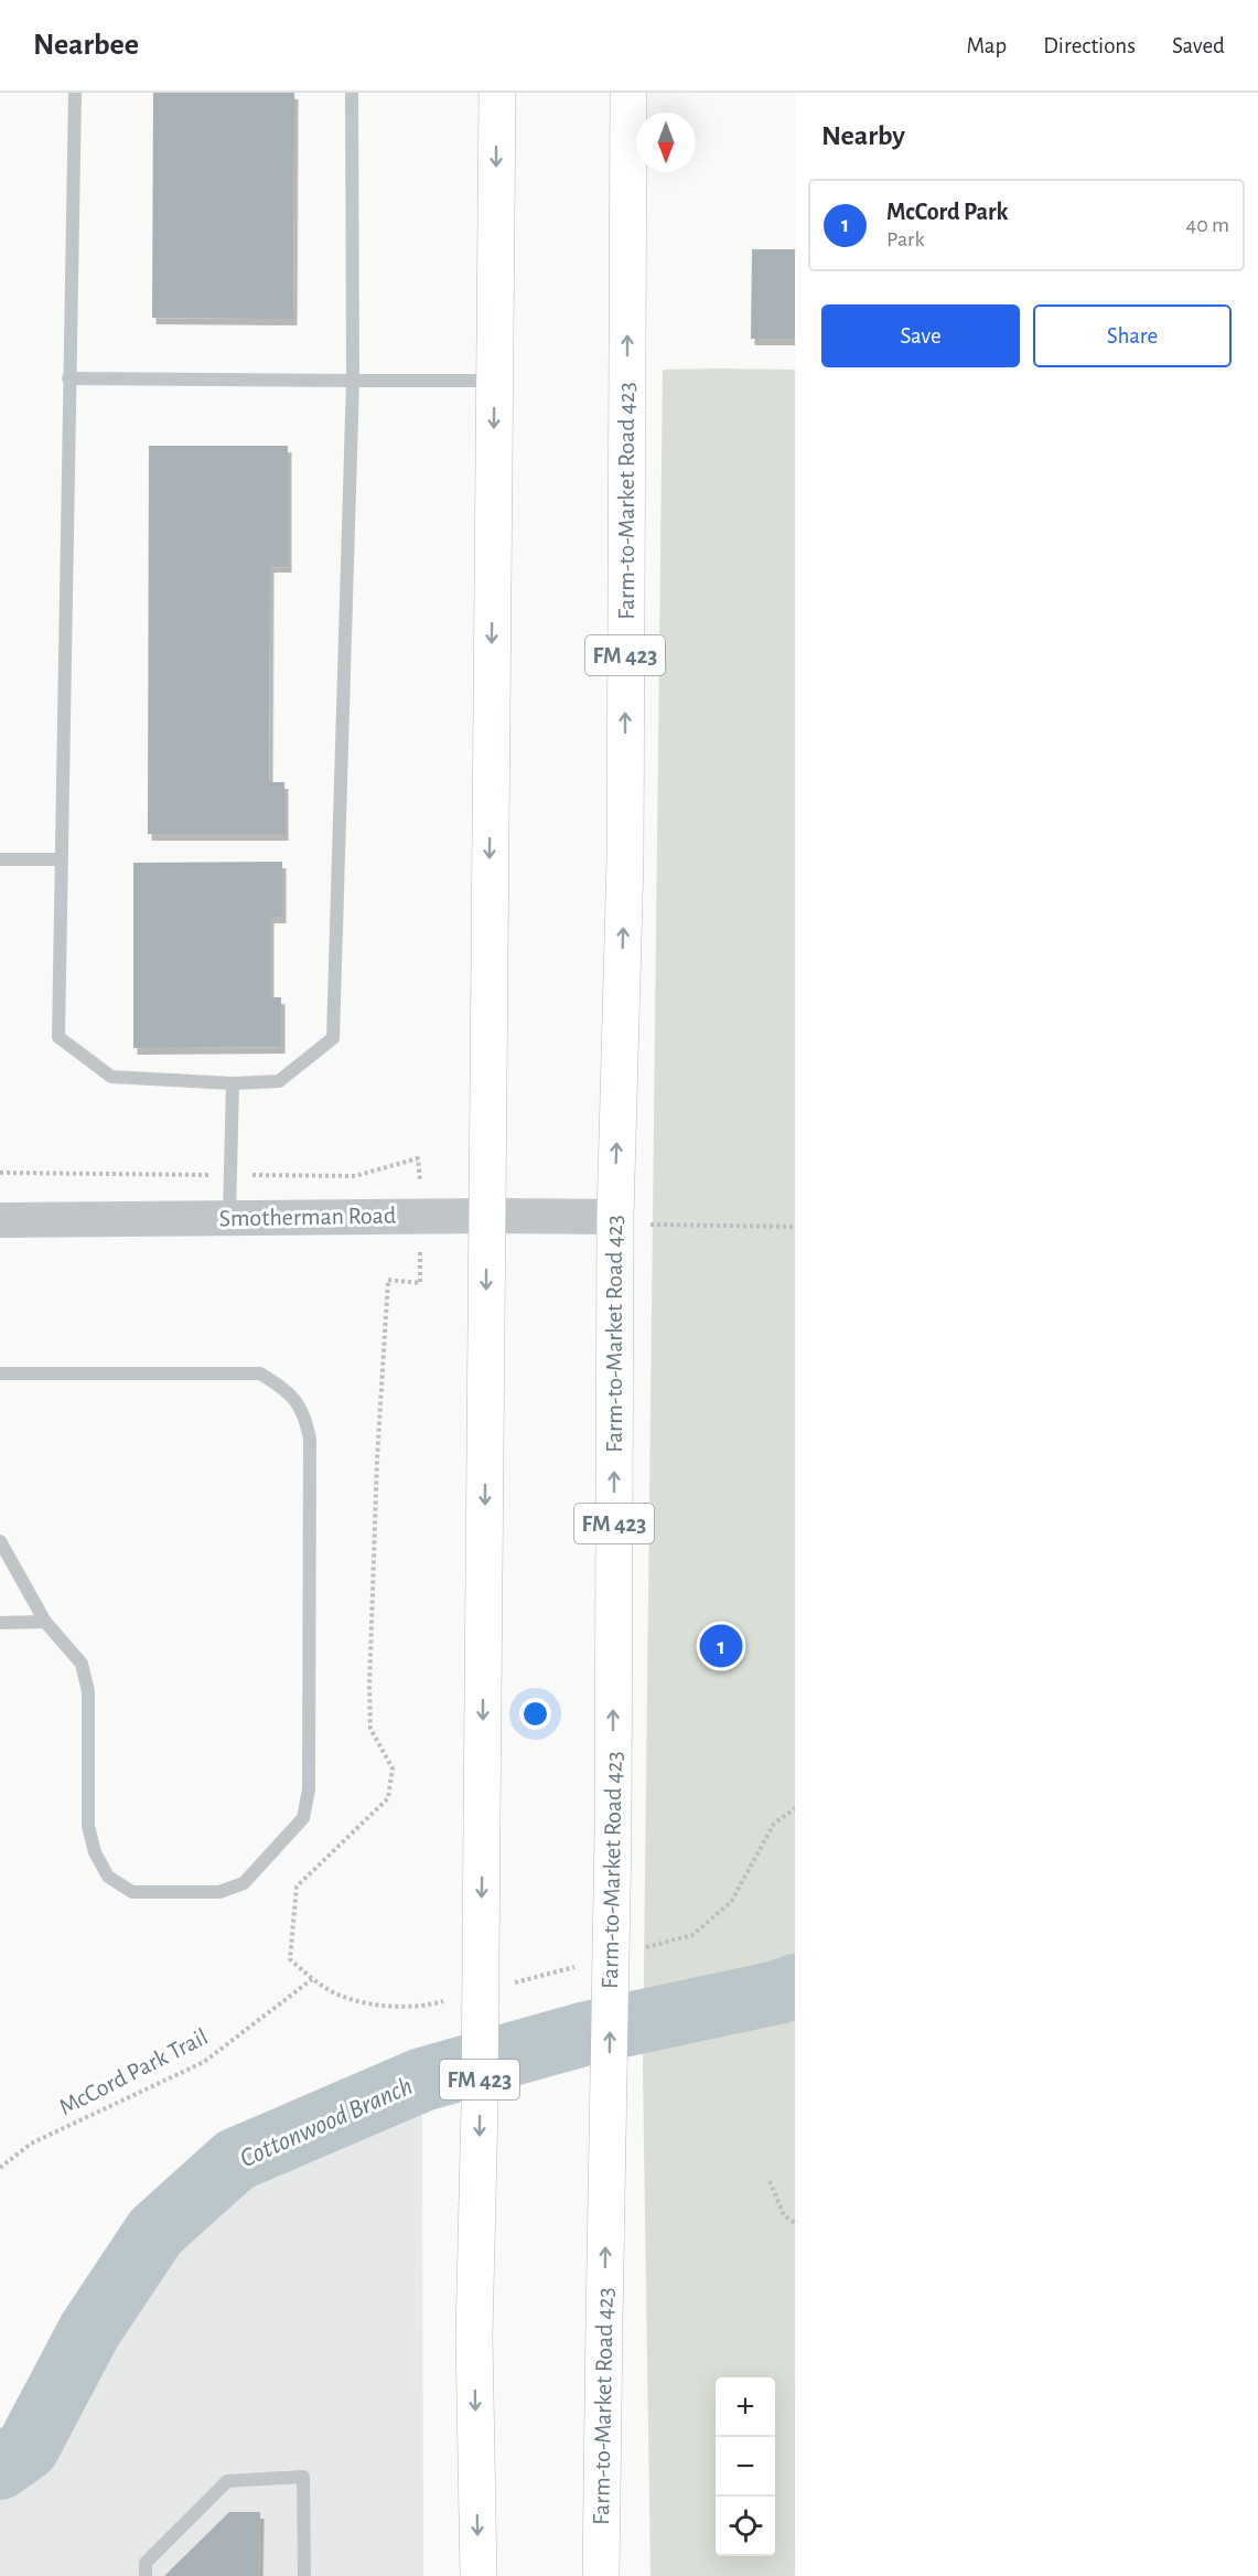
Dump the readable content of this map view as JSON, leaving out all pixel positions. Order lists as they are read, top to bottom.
{
  "streets": {
    "main road": ["Farm-to-Market Road 423", "FM 423"],
    "street": ["Smotherman Road"],
    "path": ["McCord Park Trail"]
  },
  "crossings": [
    ["Farm-to-Market Road 423", "Smotherman Road"],
    ["FM 423", "Smotherman Road"]
  ],
  "water": ["Cottonwood Branch"],
  "north": "bottom",
  "page": {
    "header": "Nearbee",
    "nav": ["Map", "Directions", "Saved"],
    "heading": "Nearby",
    "list": [
      {
        "mark": "1",
        "name": "McCord Park",
        "note": "Park",
        "value": "40 m"
      }
    ],
    "buttons": ["Save", "Share"],
    "pins": "1",
    "map_buttons": ["+", "−"]
  }
}
